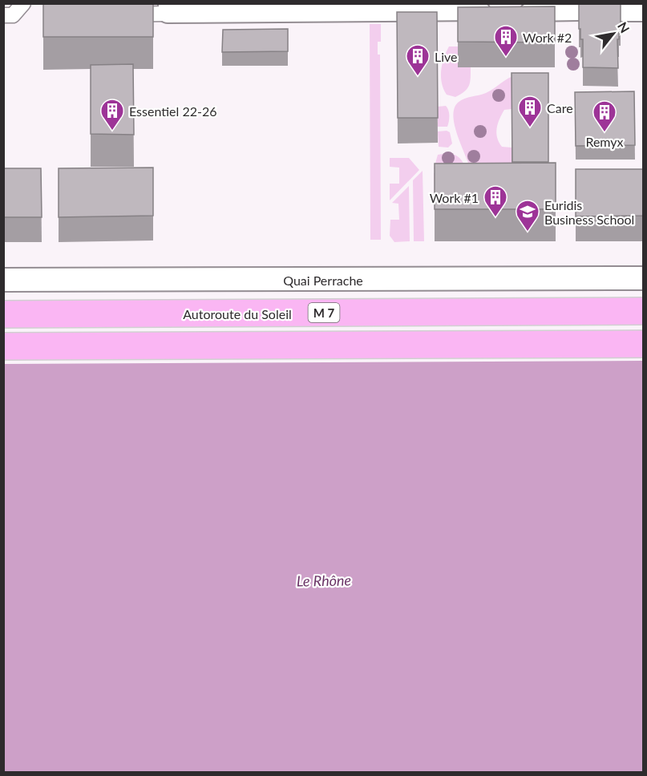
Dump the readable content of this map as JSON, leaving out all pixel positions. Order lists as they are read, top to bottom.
{
  "streets": {
    "highway": ["M 7", "Autoroute du Soleil"],
    "street": ["Quai Perrache"]
  },
  "water": ["Le Rhône"],
  "places": {
    "building": [
      "Work #2",
      "Live",
      "Care",
      "Essentiel 22-26",
      "Remyx",
      "Work #1"
    ],
    "school or university": ["Euridis Business School"]
  },
  "north": "top right"
}
